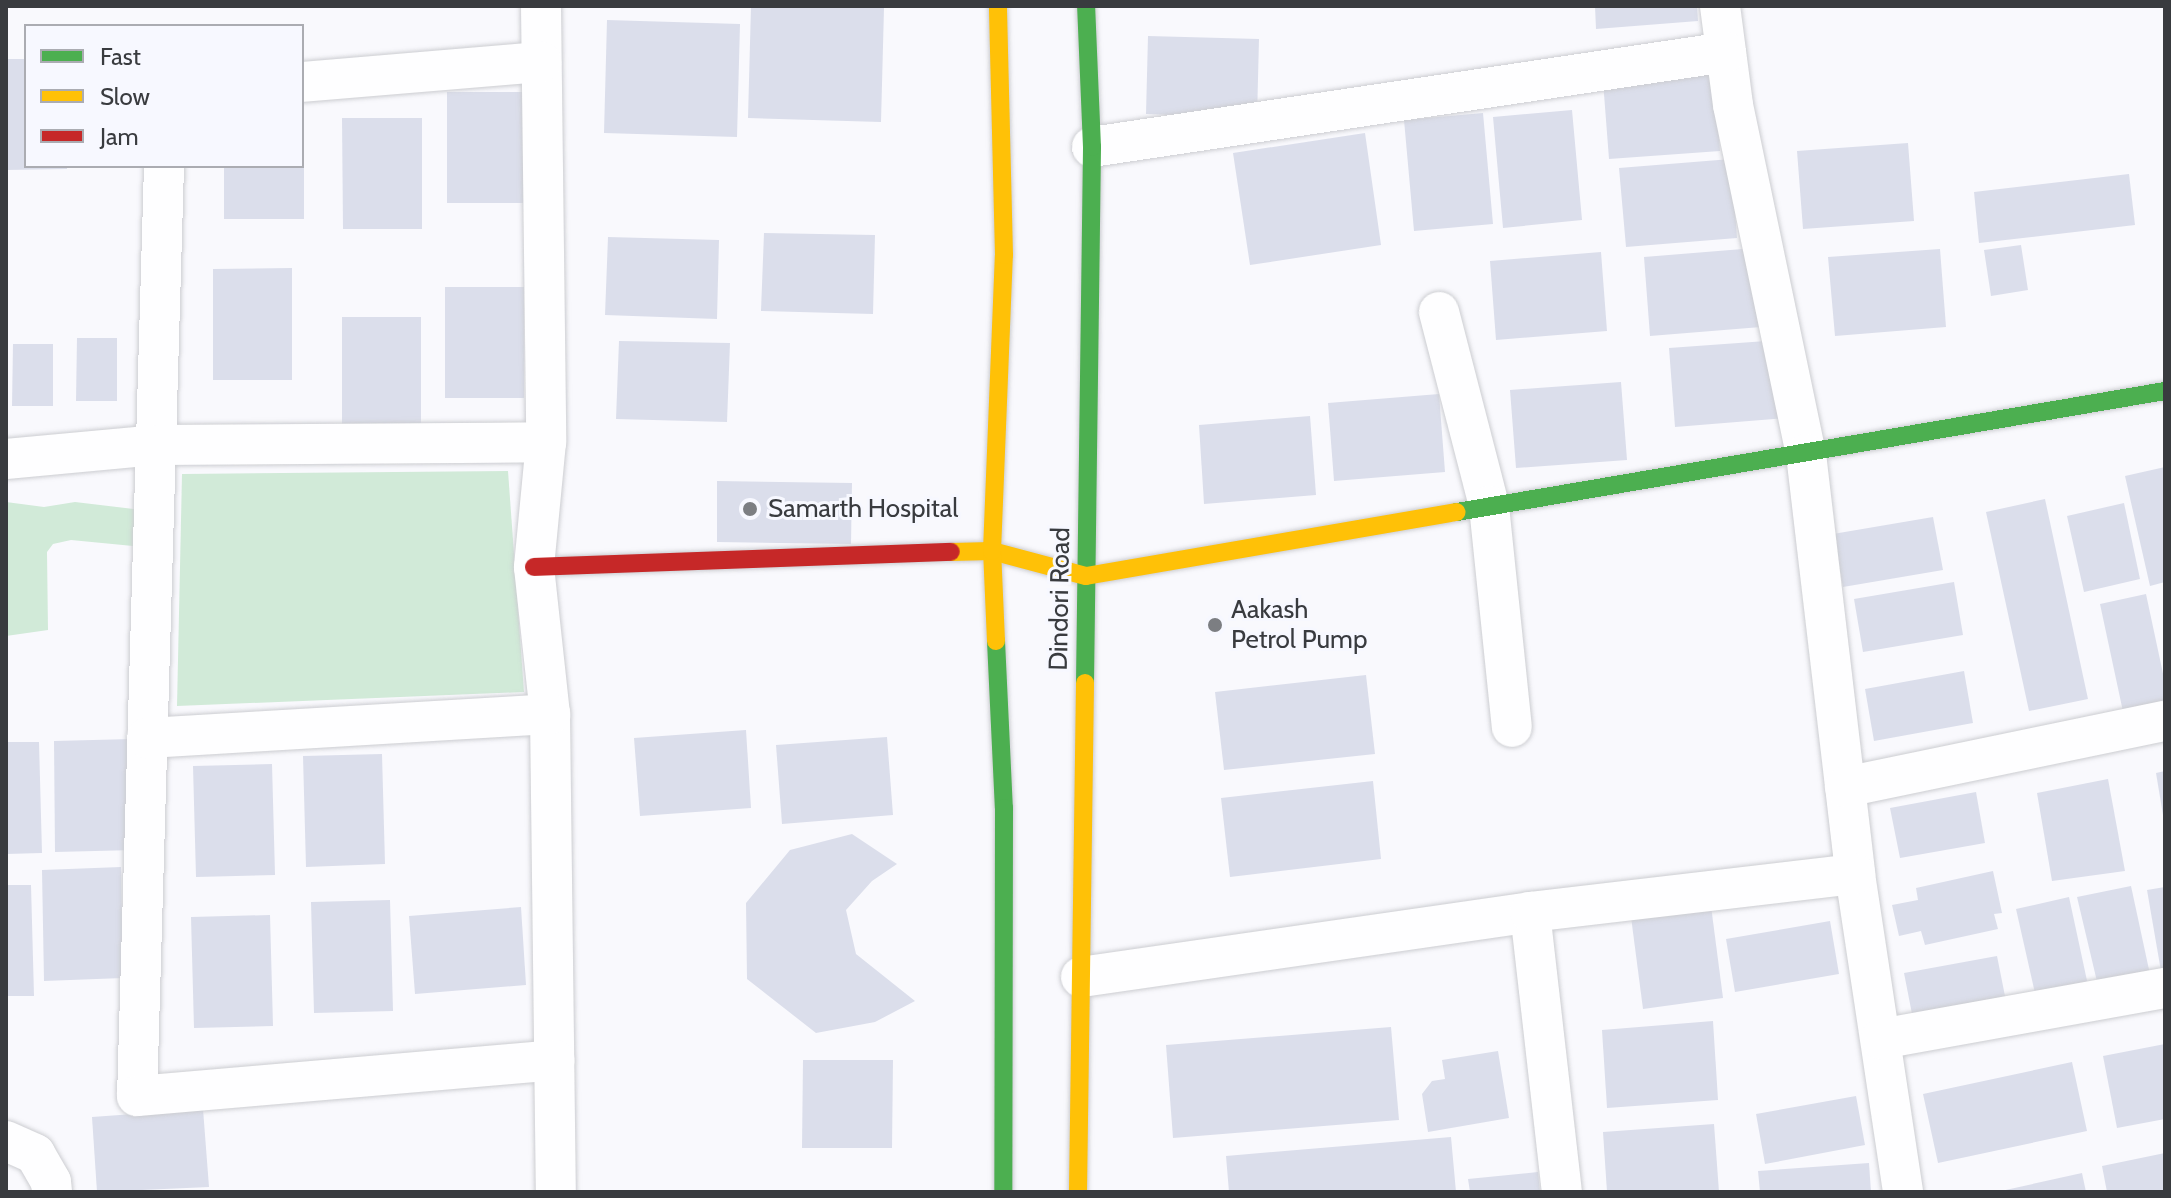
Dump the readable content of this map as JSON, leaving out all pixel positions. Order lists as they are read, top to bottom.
{
  "streets": {
    "main road": ["Dindori Road"]
  },
  "places": ["Samarth Hospital", "Aakash Petrol Pump"],
  "legend": ["Fast", "Slow", "Jam"]
}
